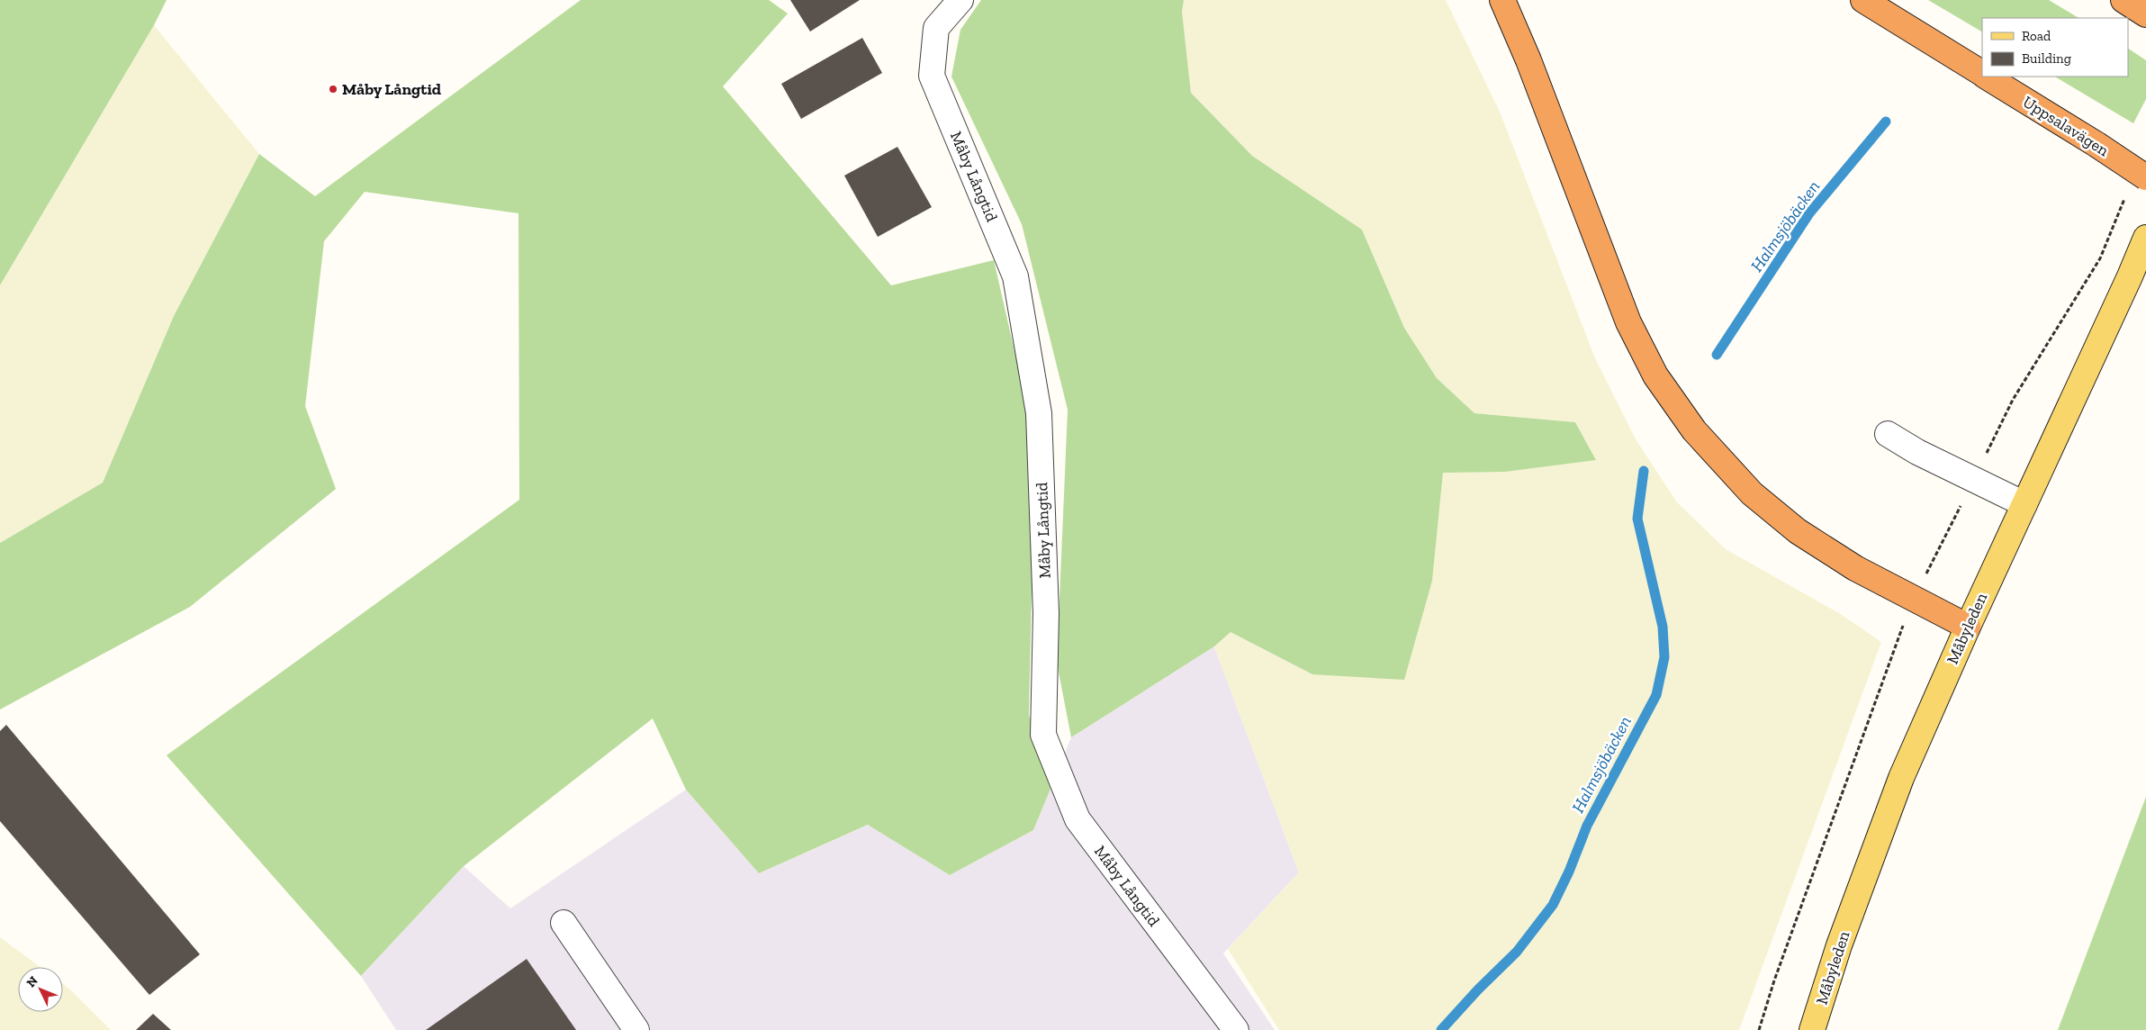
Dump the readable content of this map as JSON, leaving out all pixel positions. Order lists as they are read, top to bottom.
{
  "streets": {
    "highway": ["Uppsalavägen"],
    "main road": ["Måbyleden"],
    "lane": ["Måby Långtid"]
  },
  "water": ["Halmsjöbäcken"],
  "places": ["Måby Långtid"],
  "legend": ["Road", "Building"],
  "north": "top left"
}
